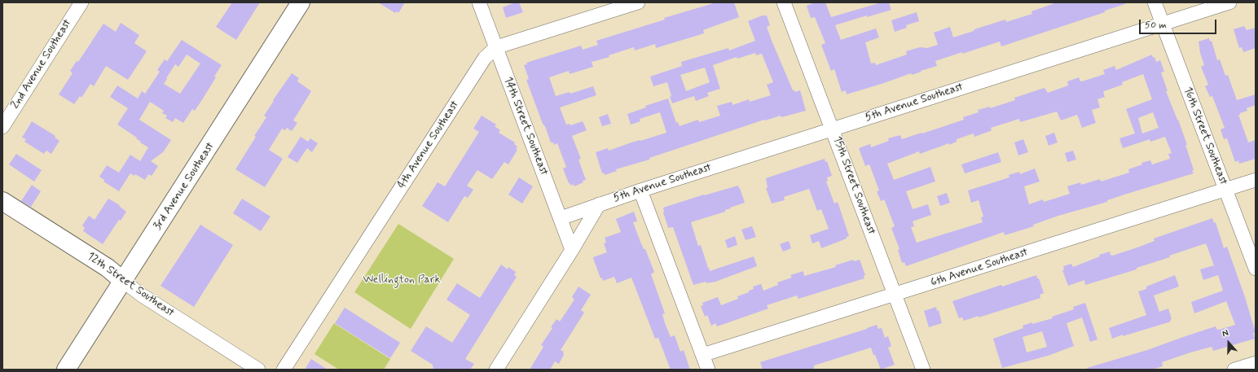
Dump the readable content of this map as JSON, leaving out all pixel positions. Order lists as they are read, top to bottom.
{
  "streets": {
    "main road": ["3rd Avenue Southeast", "12th Street Southeast"],
    "street": [
      "2nd Avenue Southeast",
      "5th Avenue Southeast",
      "14th Street Southeast",
      "16th Street Southeast",
      "4th Avenue Southeast",
      "15th Street Southeast",
      "6th Avenue Southeast"
    ]
  },
  "crossings": [
    ["5th Avenue Southeast", "14th Street Southeast"],
    ["5th Avenue Southeast", "16th Street Southeast"],
    ["5th Avenue Southeast", "15th Street Southeast"],
    ["14th Street Southeast", "4th Avenue Southeast"],
    ["16th Street Southeast", "6th Avenue Southeast"],
    ["15th Street Southeast", "6th Avenue Southeast"],
    ["3rd Avenue Southeast", "12th Street Southeast"]
  ],
  "parks": ["Wellington Park"],
  "scale_bar": "50 m",
  "north": "top"
}
